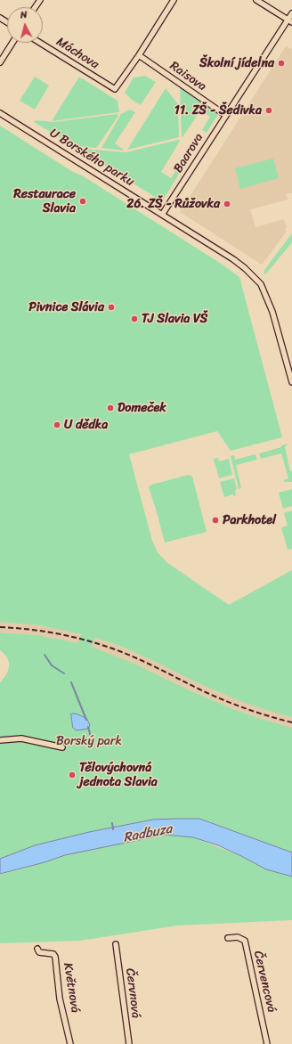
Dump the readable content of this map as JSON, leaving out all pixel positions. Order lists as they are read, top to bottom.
{
  "streets": {
    "street": [
      "Máchova",
      "Raisova",
      "Baarova",
      "U Borského parku",
      "Červencová",
      "Květnová",
      "Červnová"
    ]
  },
  "crossings": [
    ["Máchova", "Raisova"],
    ["Raisova", "Baarova"],
    ["Baarova", "U Borského parku"]
  ],
  "water": ["Radbuza"],
  "parks": ["Borský park"],
  "places": [
    "Školní jídelna",
    "11. ZŠ - Šedivka",
    "Restaurace Slavia",
    "26. ZŠ - Růžovka",
    "Pivnice Slávia",
    "TJ Slavia VŠ",
    "Domeček",
    "U dědka",
    "Parkhotel",
    "Tělovýchovná jednota Slavia"
  ],
  "north": "top"
}
